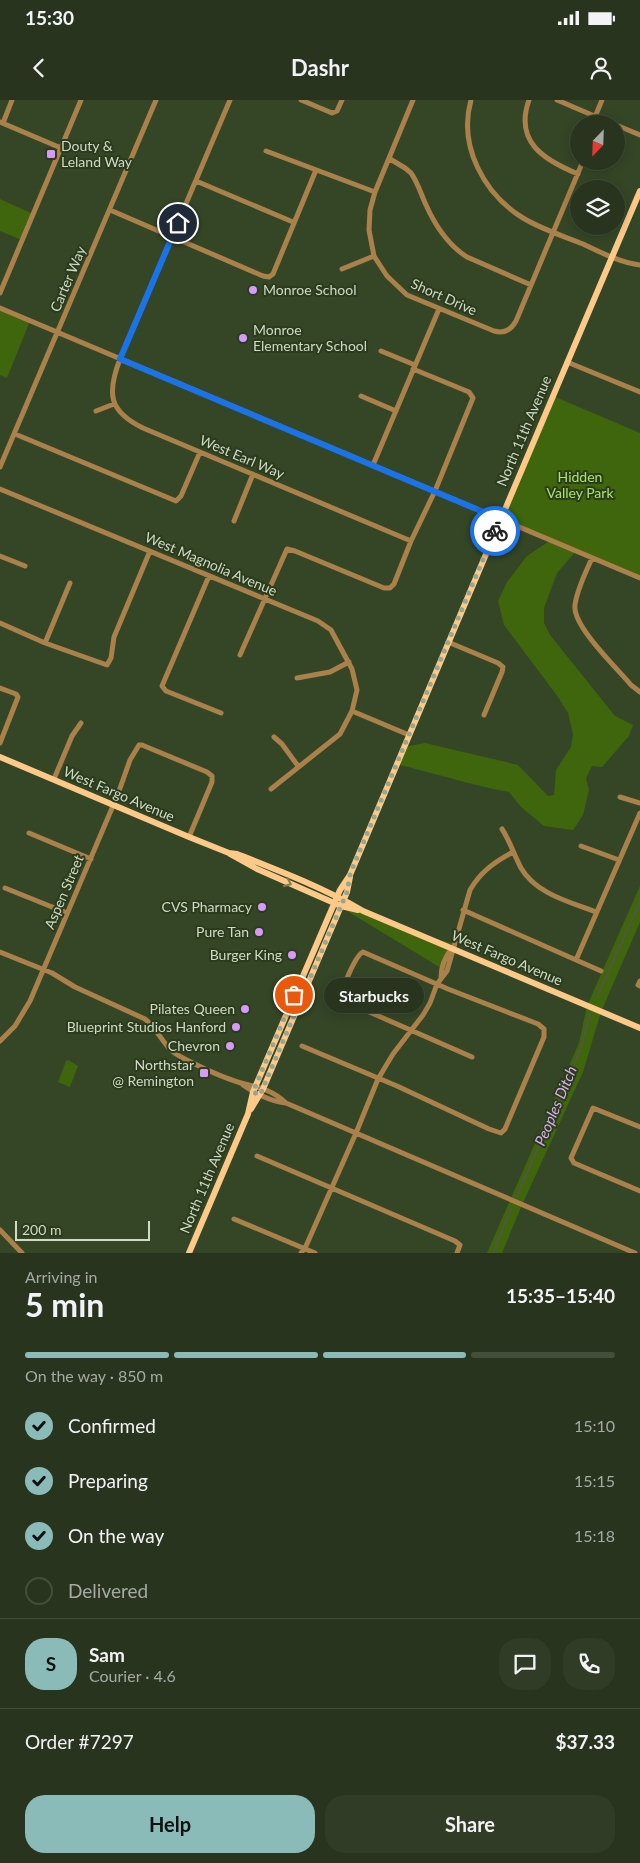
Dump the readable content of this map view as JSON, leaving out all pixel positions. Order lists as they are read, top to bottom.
{
  "streets": {
    "main road": ["North 11th Avenue", "West Fargo Avenue"],
    "street": [
      "Carter Way",
      "Short Drive",
      "West Earl Way",
      "West Magnolia Avenue",
      "Aspen Street"
    ]
  },
  "crossings": [
    ["North 11th Avenue", "West Fargo Avenue"],
    ["West Fargo Avenue", "Aspen Street"]
  ],
  "water": ["Peoples Ditch"],
  "parks": ["Hidden Valley Park"],
  "places": {
    "transit": ["Douty & Leland Way", "Northstar @ Remington"],
    "other": [
      "Monroe School",
      "Monroe Elementary School",
      "CVS Pharmacy",
      "Pure Tan",
      "Burger King",
      "Starbucks",
      "Pilates Queen",
      "Blueprint Studios Hanford",
      "Chevron"
    ]
  },
  "scale_bar": "200 m",
  "north": "bottom left",
  "page": {
    "status": "15:30",
    "header": "Dashr",
    "bubble": "Starbucks",
    "scale": "200 m",
    "heading": ["5 min", "Arriving in", "15:35–15:40"],
    "panel": [
      "Sam",
      "Courier · 4.6",
      "Order #7297",
      "$37.33"
    ],
    "bar": "On the way · 850 m",
    "list": [
      ["Confirmed", "15:10"],
      ["Preparing", "15:15"],
      ["On the way", "15:18"],
      "Delivered"
    ],
    "round": "S",
    "buttons": ["Help", "Share"]
  }
}
